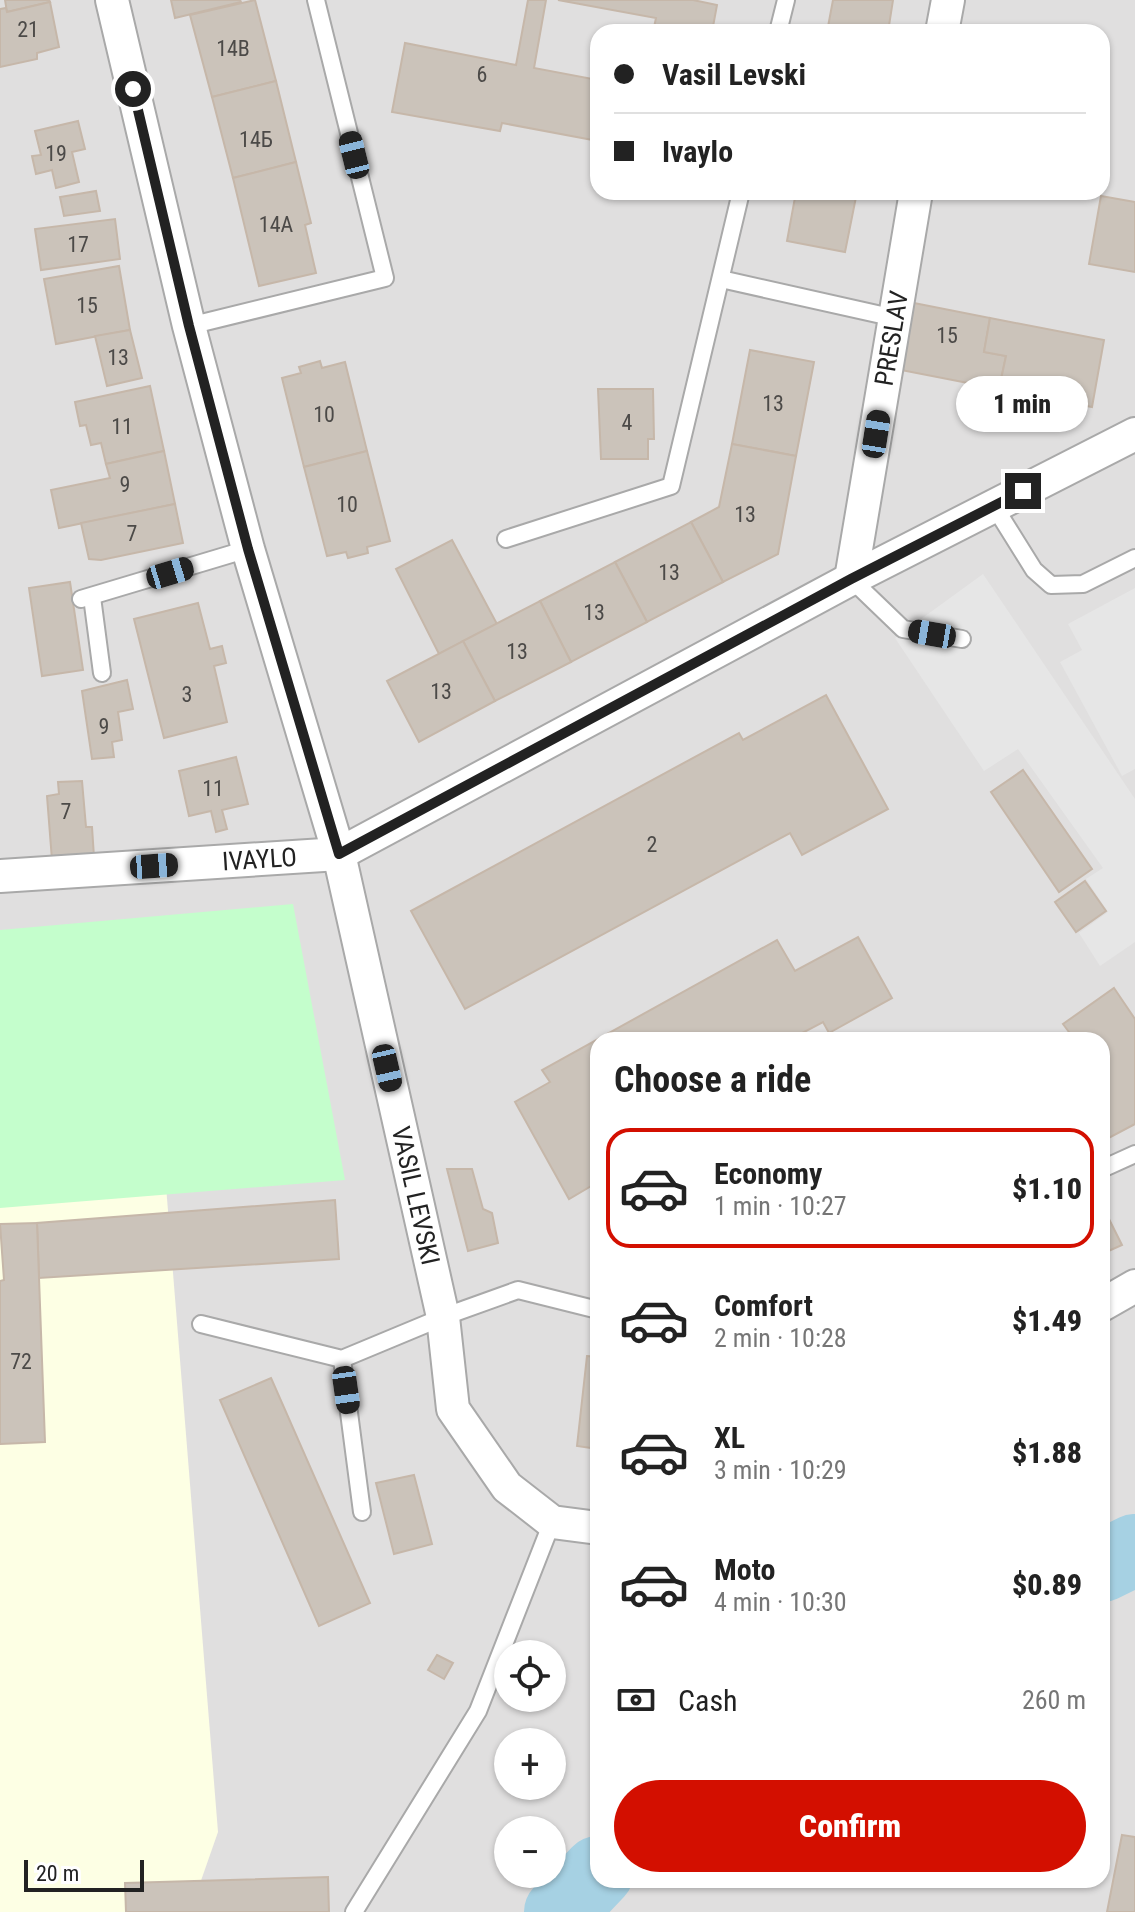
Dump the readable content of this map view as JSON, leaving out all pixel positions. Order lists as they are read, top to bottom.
{
  "streets": {
    "street": ["PRESLAV", "IVAYLO", "VASIL LEVSKI"]
  },
  "crossings": [
    ["PRESLAV", "IVAYLO"],
    ["IVAYLO", "VASIL LEVSKI"]
  ],
  "house_numbers": [
    "21",
    "14В",
    "6",
    "14Б",
    "19",
    "14А",
    "17",
    "15",
    "15",
    "13",
    "13",
    "10",
    "4",
    "11",
    "9",
    "10",
    "13",
    "7",
    "13",
    "13",
    "13",
    "13",
    "3",
    "9",
    "11",
    "7",
    "2",
    "72"
  ],
  "scale_bar": "20 m",
  "page": {
    "banner": ["Vasil Levski", "Ivaylo"],
    "bubble": "1 min",
    "heading": "Choose a ride",
    "list": [
      {
        "name": "Economy",
        "note": "1 min · 10:27",
        "value": "$1.10"
      },
      {
        "name": "Comfort",
        "note": "2 min · 10:28",
        "value": "$1.49"
      },
      {
        "name": "XL",
        "note": "3 min · 10:29",
        "value": "$1.88"
      },
      {
        "name": "Moto",
        "note": "4 min · 10:30",
        "value": "$0.89"
      }
    ],
    "map_buttons": ["+", "−"],
    "pay": ["Cash", "260 m"],
    "buttons": "Confirm",
    "scale": "20 m"
  }
}
